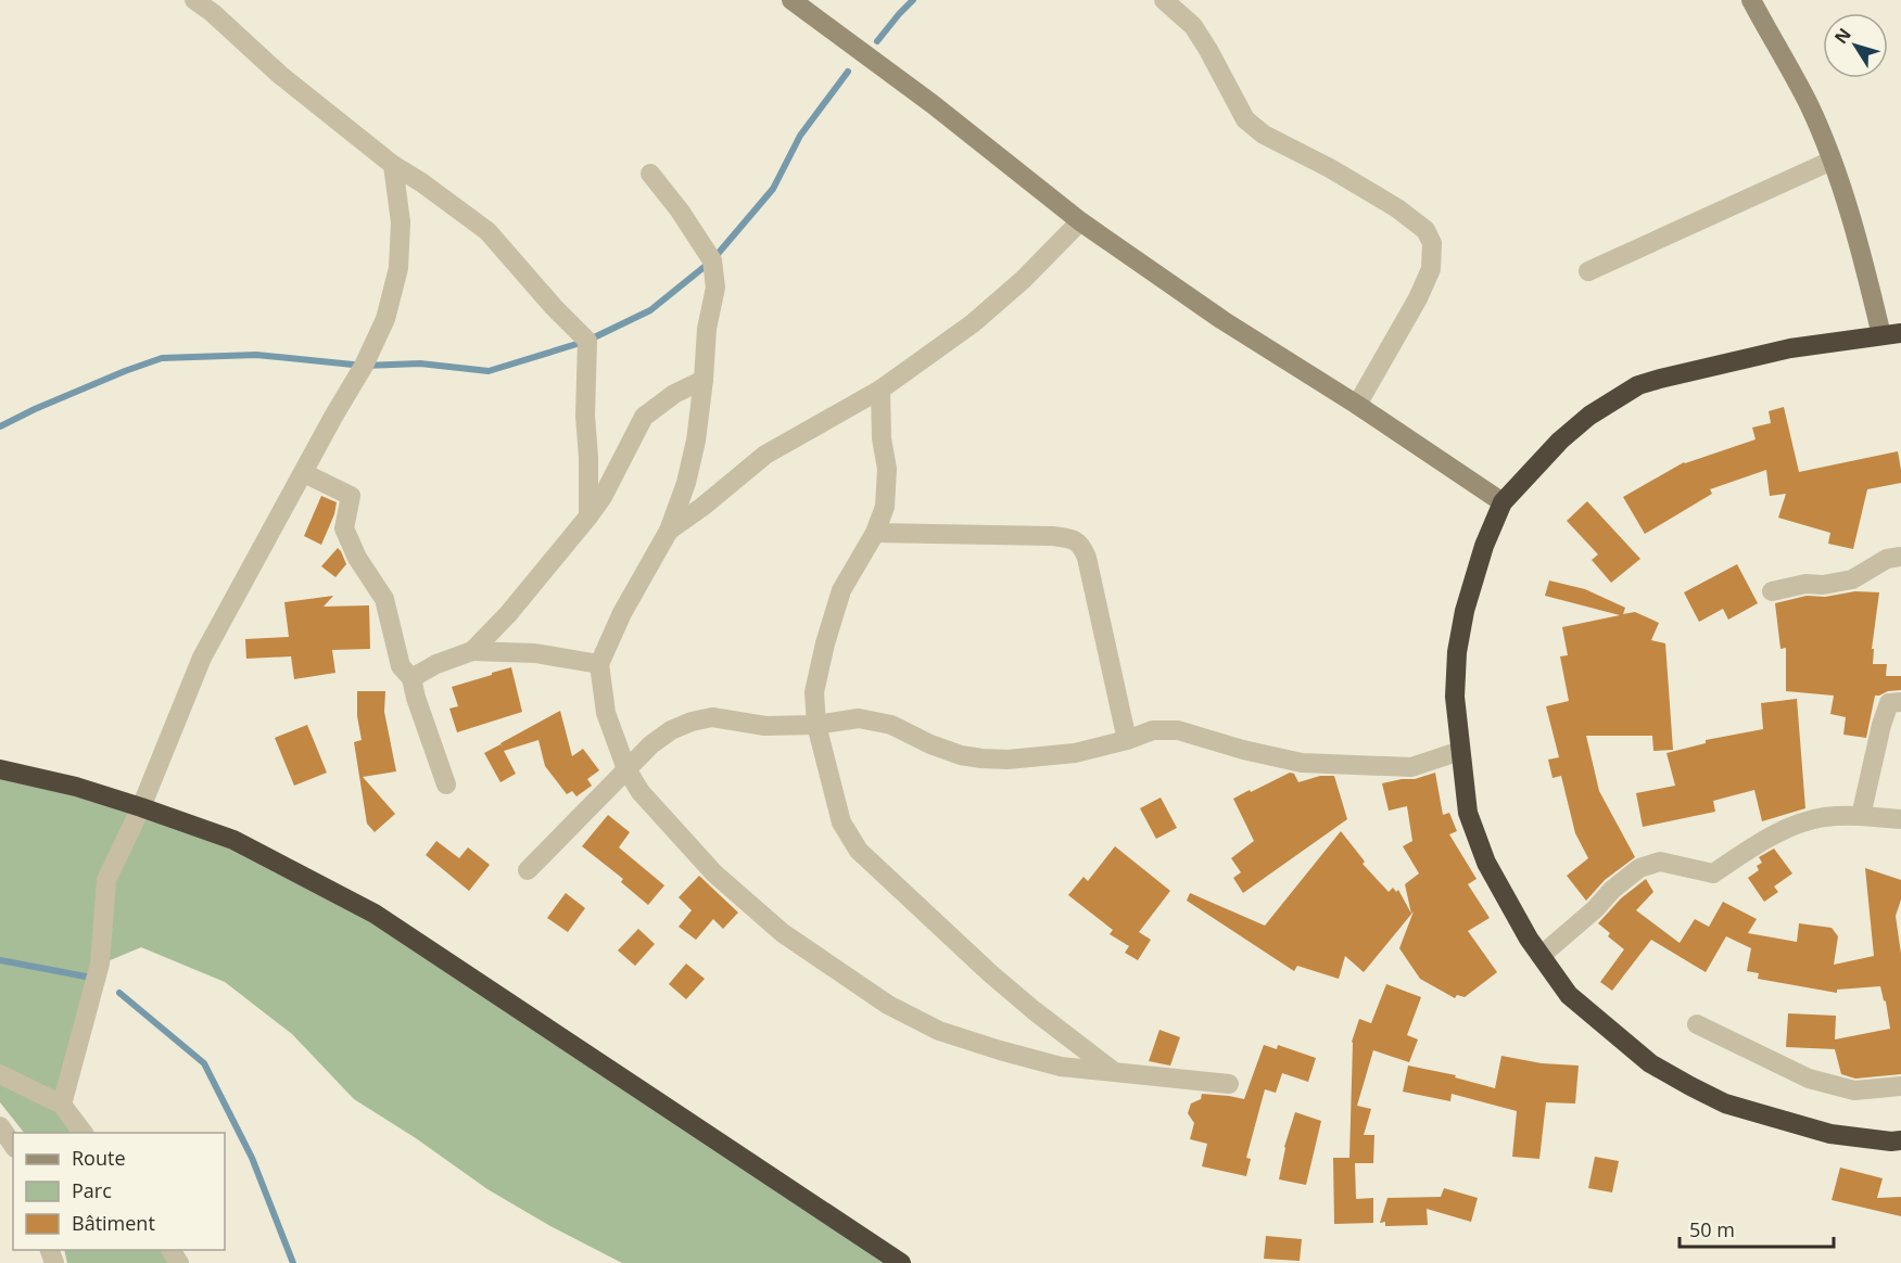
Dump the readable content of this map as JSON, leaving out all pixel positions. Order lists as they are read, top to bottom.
{
  "legend": ["Route", "Parc", "Bâtiment"],
  "scale_bar": "50 m",
  "north": "top left"
}
